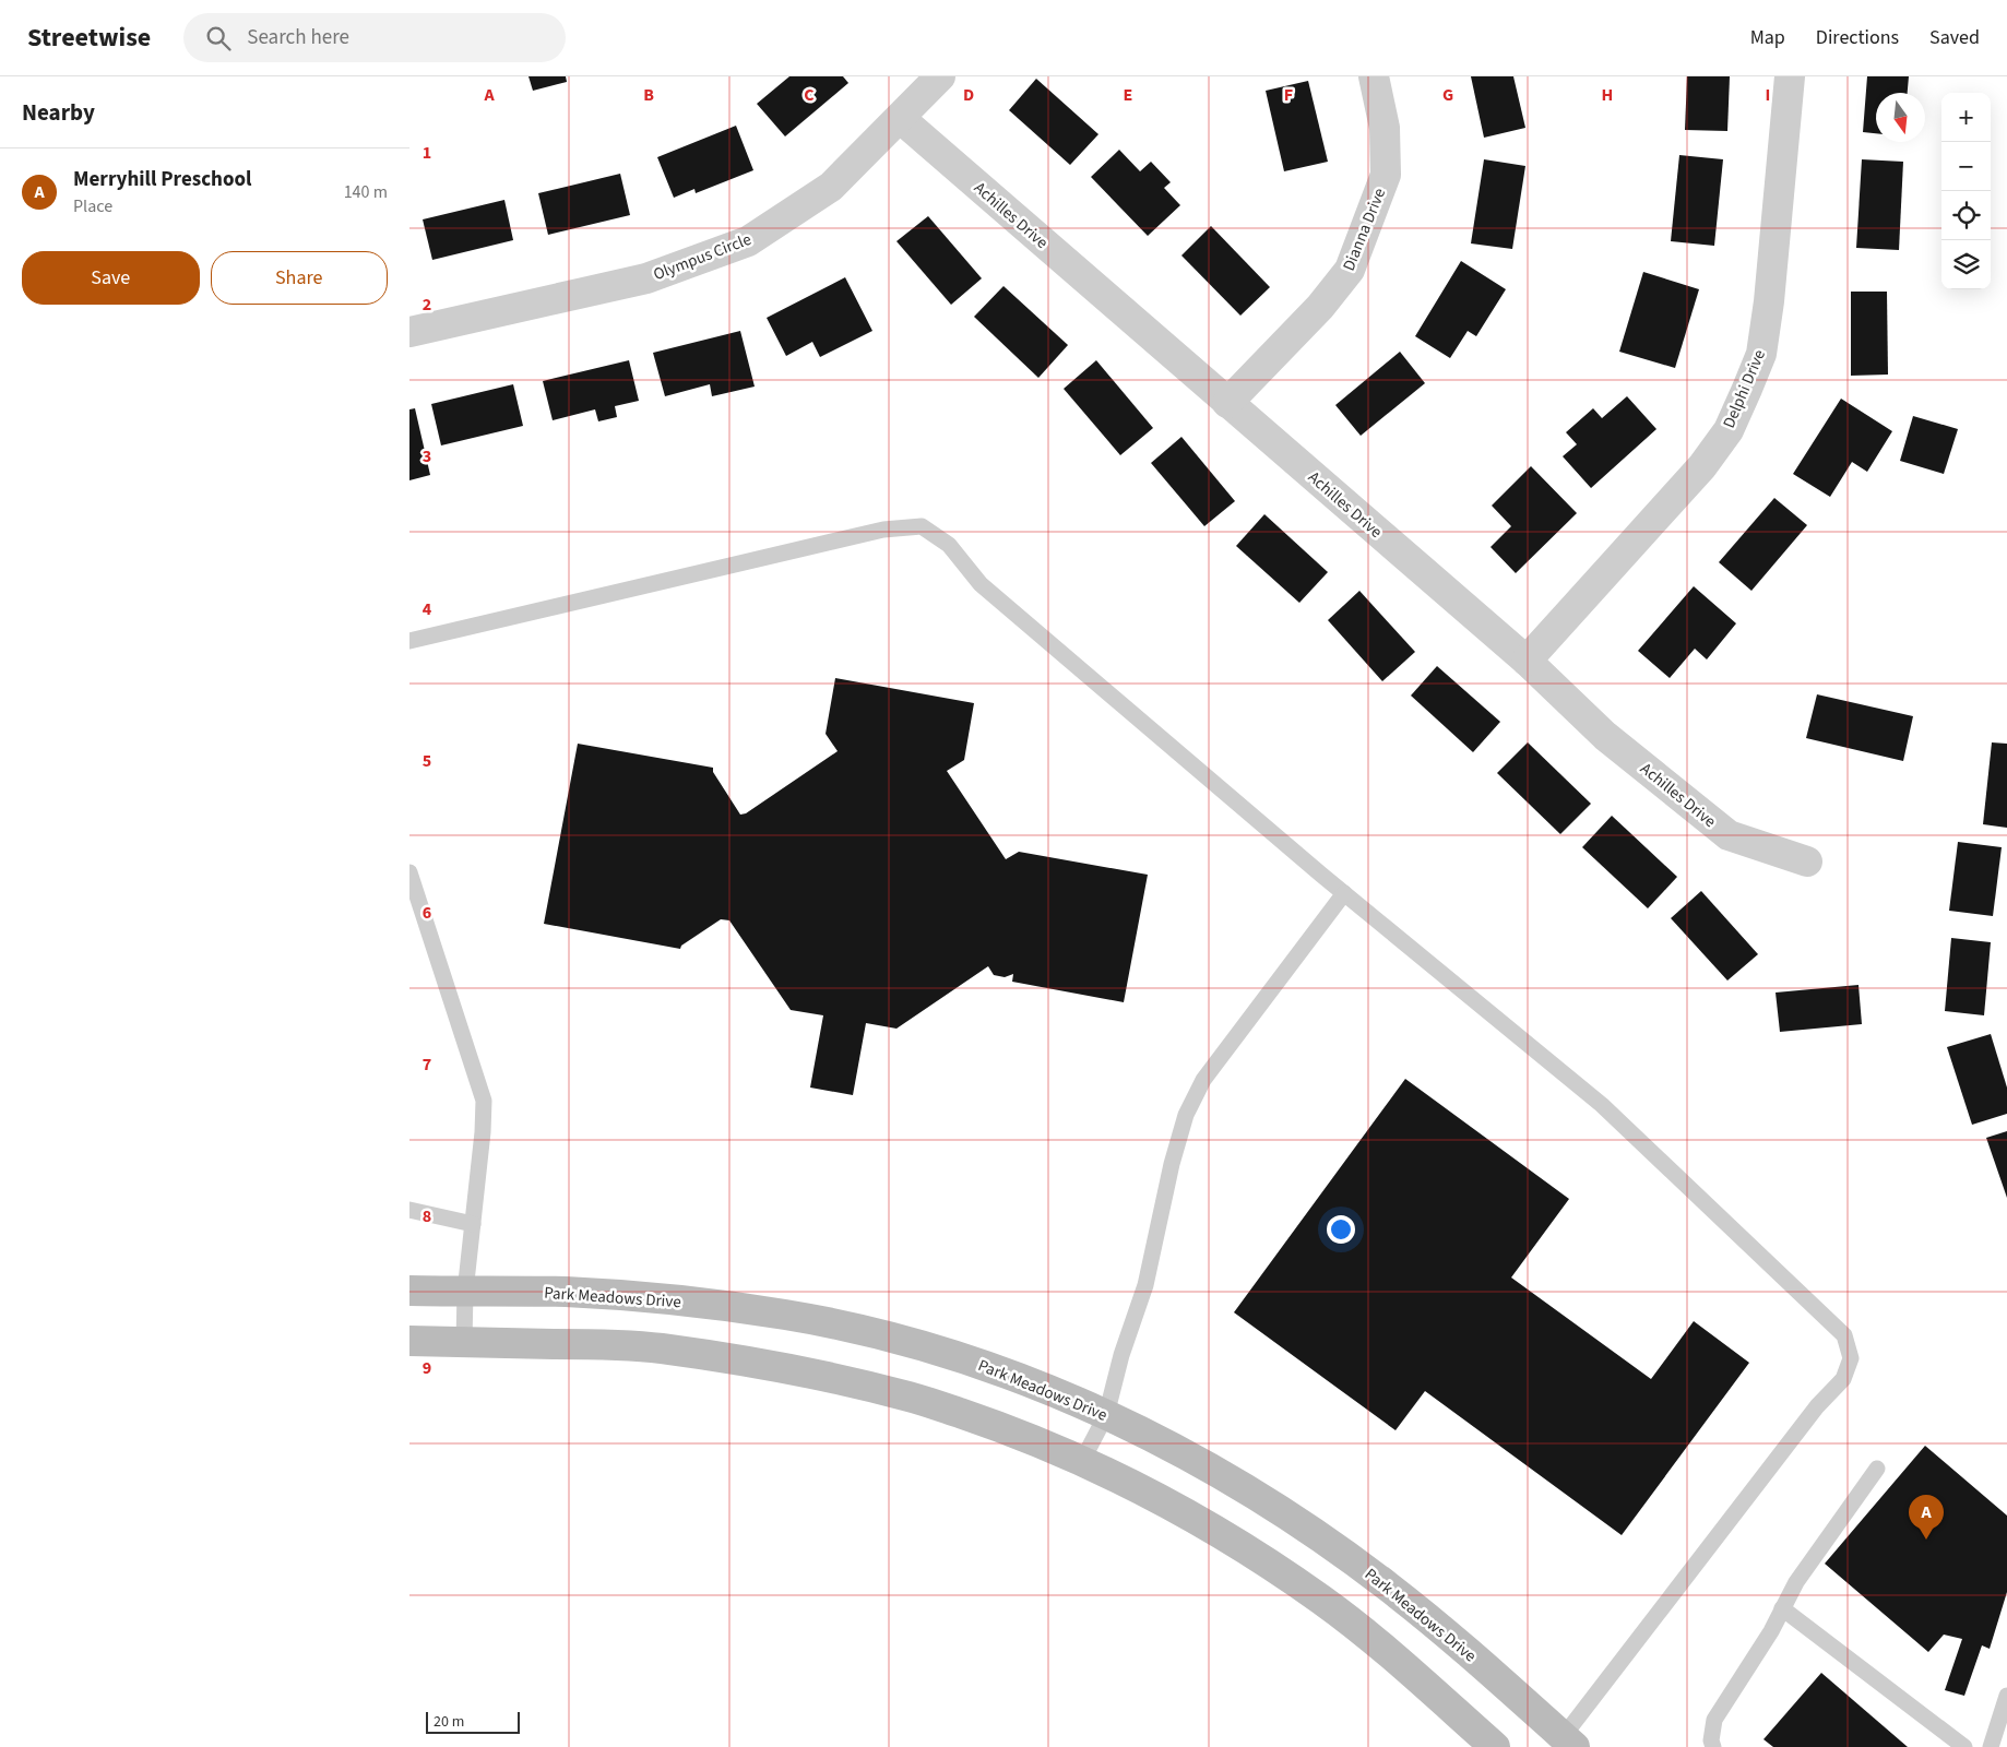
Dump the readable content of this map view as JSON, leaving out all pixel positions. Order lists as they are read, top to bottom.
{
  "streets": {
    "main road": ["Park Meadows Drive"],
    "street": [
      "Achilles Drive",
      "Dianna Drive",
      "Olympus Circle",
      "Delphi Drive"
    ]
  },
  "crossings": [
    ["Achilles Drive", "Dianna Drive"],
    ["Achilles Drive", "Olympus Circle"],
    ["Achilles Drive", "Delphi Drive"]
  ],
  "scale_bar": "20 m",
  "north": "bottom",
  "page": {
    "header": "Streetwise",
    "search": "Search here",
    "nav": ["Map", "Directions", "Saved"],
    "heading": "Nearby",
    "map_buttons": ["+", "−"],
    "list": [
      {
        "mark": "A",
        "name": "Merryhill Preschool",
        "note": "Place",
        "value": "140 m"
      }
    ],
    "buttons": ["Save", "Share"],
    "pins": "A",
    "scale": "20 m"
  },
  "grid": {
    "columns": [
      "A",
      "B",
      "C",
      "D",
      "E",
      "F",
      "G",
      "H",
      "I"
    ],
    "rows": [
      "1",
      "2",
      "3",
      "4",
      "5",
      "6",
      "7",
      "8",
      "9"
    ]
  }
}
